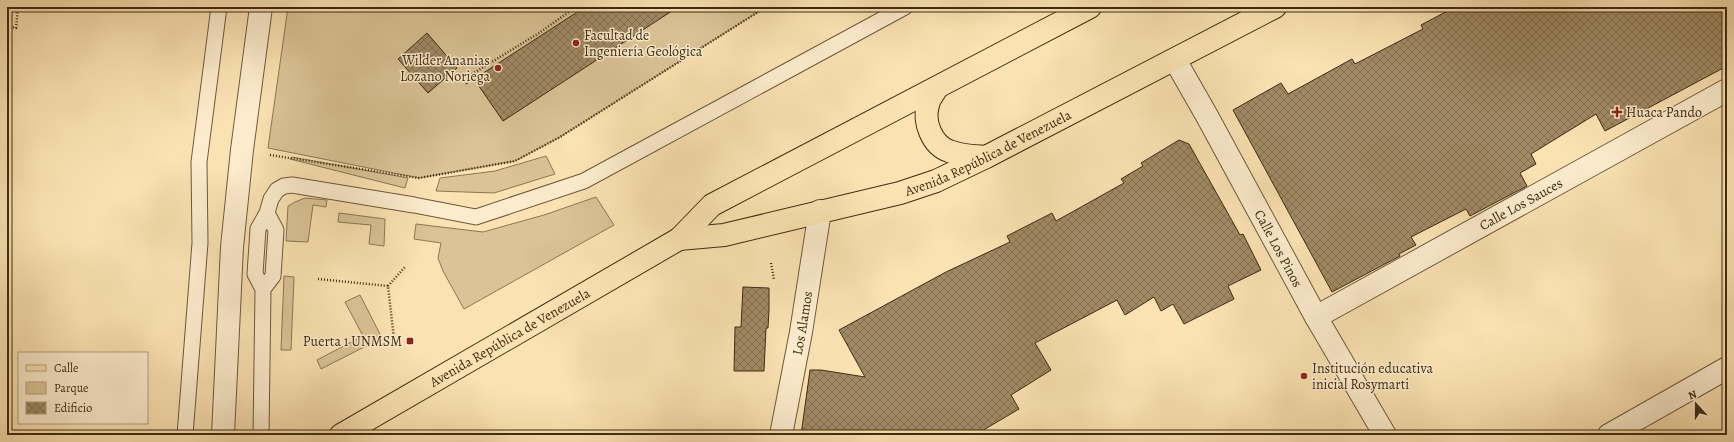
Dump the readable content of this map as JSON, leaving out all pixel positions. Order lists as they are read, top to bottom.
{
  "streets": {
    "main road": ["Avenida República de Venezuela"],
    "street": ["Calle Los Sauces", "Calle Los Pinos", "Los Alamos"]
  },
  "crossings": [
    ["Avenida República de Venezuela", "Calle Los Pinos"],
    ["Avenida República de Venezuela", "Los Alamos"],
    ["Calle Los Sauces", "Calle Los Pinos"]
  ],
  "places": {
    "other": ["Facultad de Ingeniería Geológica", "Wilder Ananias Lozano Noriega", "Institución educativa inicial Rosymarti"],
    "health": ["Huaca Pando"],
    "transit": ["Puerta 1 UNMSM"]
  },
  "legend": ["Calle", "Parque", "Edificio"],
  "north": "top"
}
